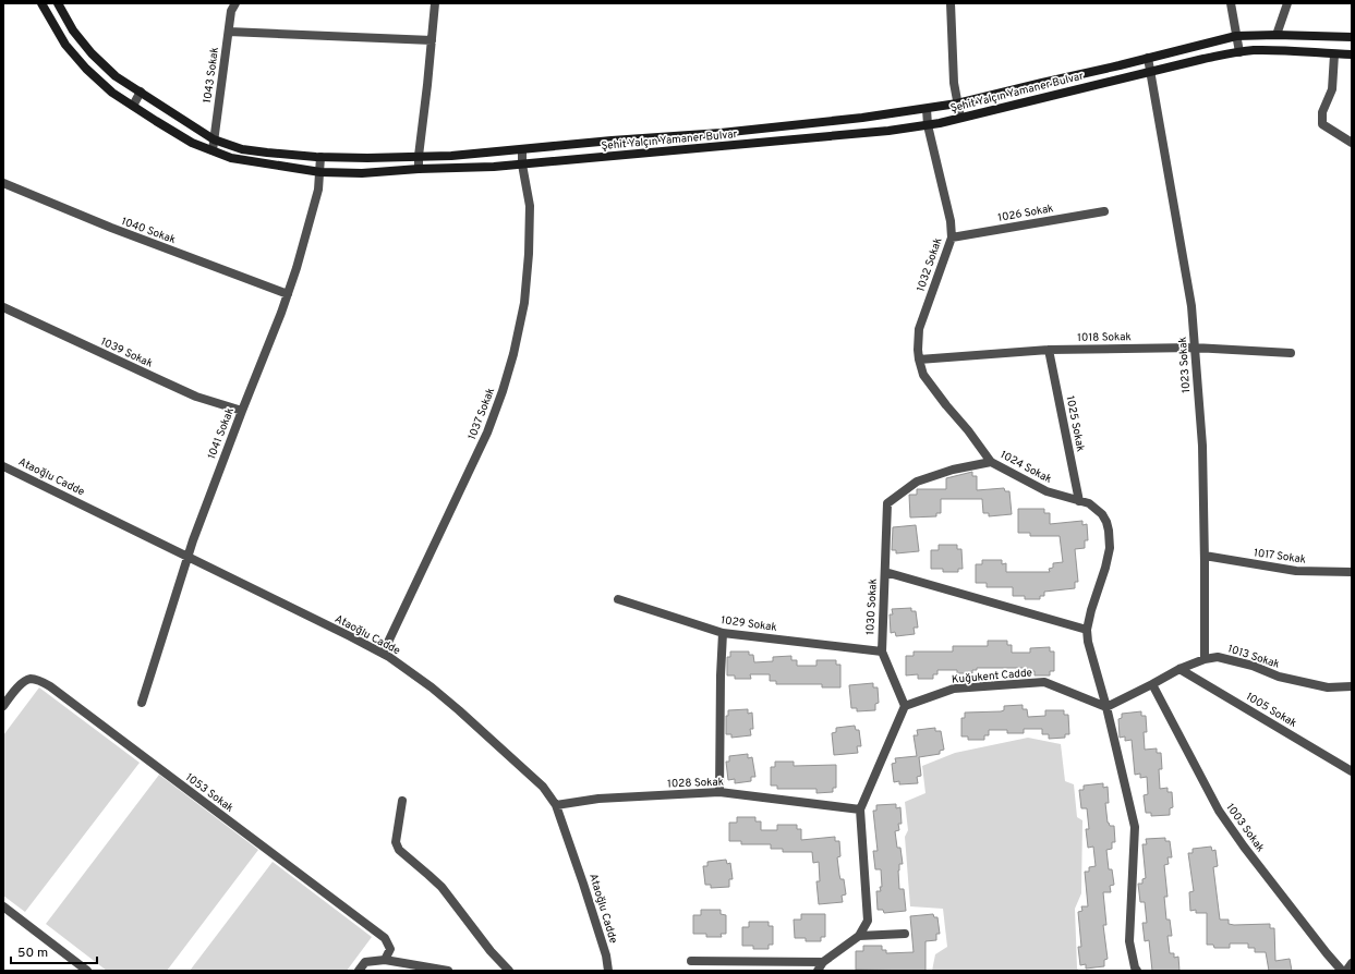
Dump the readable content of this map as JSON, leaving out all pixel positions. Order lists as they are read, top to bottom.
{
  "streets": {
    "street": [
      "1043 Sokak",
      "Şehit Yalçın Yamaner Bulvar",
      "1026 Sokak",
      "1040 Sokak",
      "1032 Sokak",
      "1018 Sokak",
      "1039 Sokak",
      "1023 Sokak",
      "1037 Sokak",
      "1025 Sokak",
      "1041 Sokak",
      "1024 Sokak",
      "Ataoğlu Cadde",
      "1017 Sokak",
      "1030 Sokak",
      "1029 Sokak",
      "1013 Sokak",
      "Kuğukent Cadde",
      "1005 Sokak",
      "1028 Sokak",
      "1053 Sokak",
      "1003 Sokak"
    ]
  },
  "crossings": [
    ["1043 Sokak", "Şehit Yalçın Yamaner Bulvar"],
    ["Şehit Yalçın Yamaner Bulvar", "1032 Sokak"],
    ["Şehit Yalçın Yamaner Bulvar", "1023 Sokak"],
    ["Şehit Yalçın Yamaner Bulvar", "1037 Sokak"],
    ["Şehit Yalçın Yamaner Bulvar", "1041 Sokak"],
    ["1026 Sokak", "1032 Sokak"],
    ["1040 Sokak", "1041 Sokak"],
    ["1032 Sokak", "1018 Sokak"],
    ["1032 Sokak", "1024 Sokak"],
    ["1018 Sokak", "1023 Sokak"],
    ["1018 Sokak", "1025 Sokak"],
    ["1018 Sokak", "1024 Sokak"],
    ["1039 Sokak", "1041 Sokak"],
    ["1023 Sokak", "1017 Sokak"],
    ["1023 Sokak", "1013 Sokak"],
    ["1037 Sokak", "Ataoğlu Cadde"],
    ["1025 Sokak", "1024 Sokak"],
    ["1041 Sokak", "Ataoğlu Cadde"],
    ["1024 Sokak", "1030 Sokak"],
    ["1024 Sokak", "1013 Sokak"],
    ["1024 Sokak", "Kuğukent Cadde"],
    ["Ataoğlu Cadde", "1028 Sokak"],
    ["1030 Sokak", "1029 Sokak"],
    ["1030 Sokak", "Kuğukent Cadde"],
    ["1013 Sokak", "Kuğukent Cadde"],
    ["1013 Sokak", "1005 Sokak"],
    ["1013 Sokak", "1003 Sokak"]
  ],
  "scale_bar": "50 m"
}
